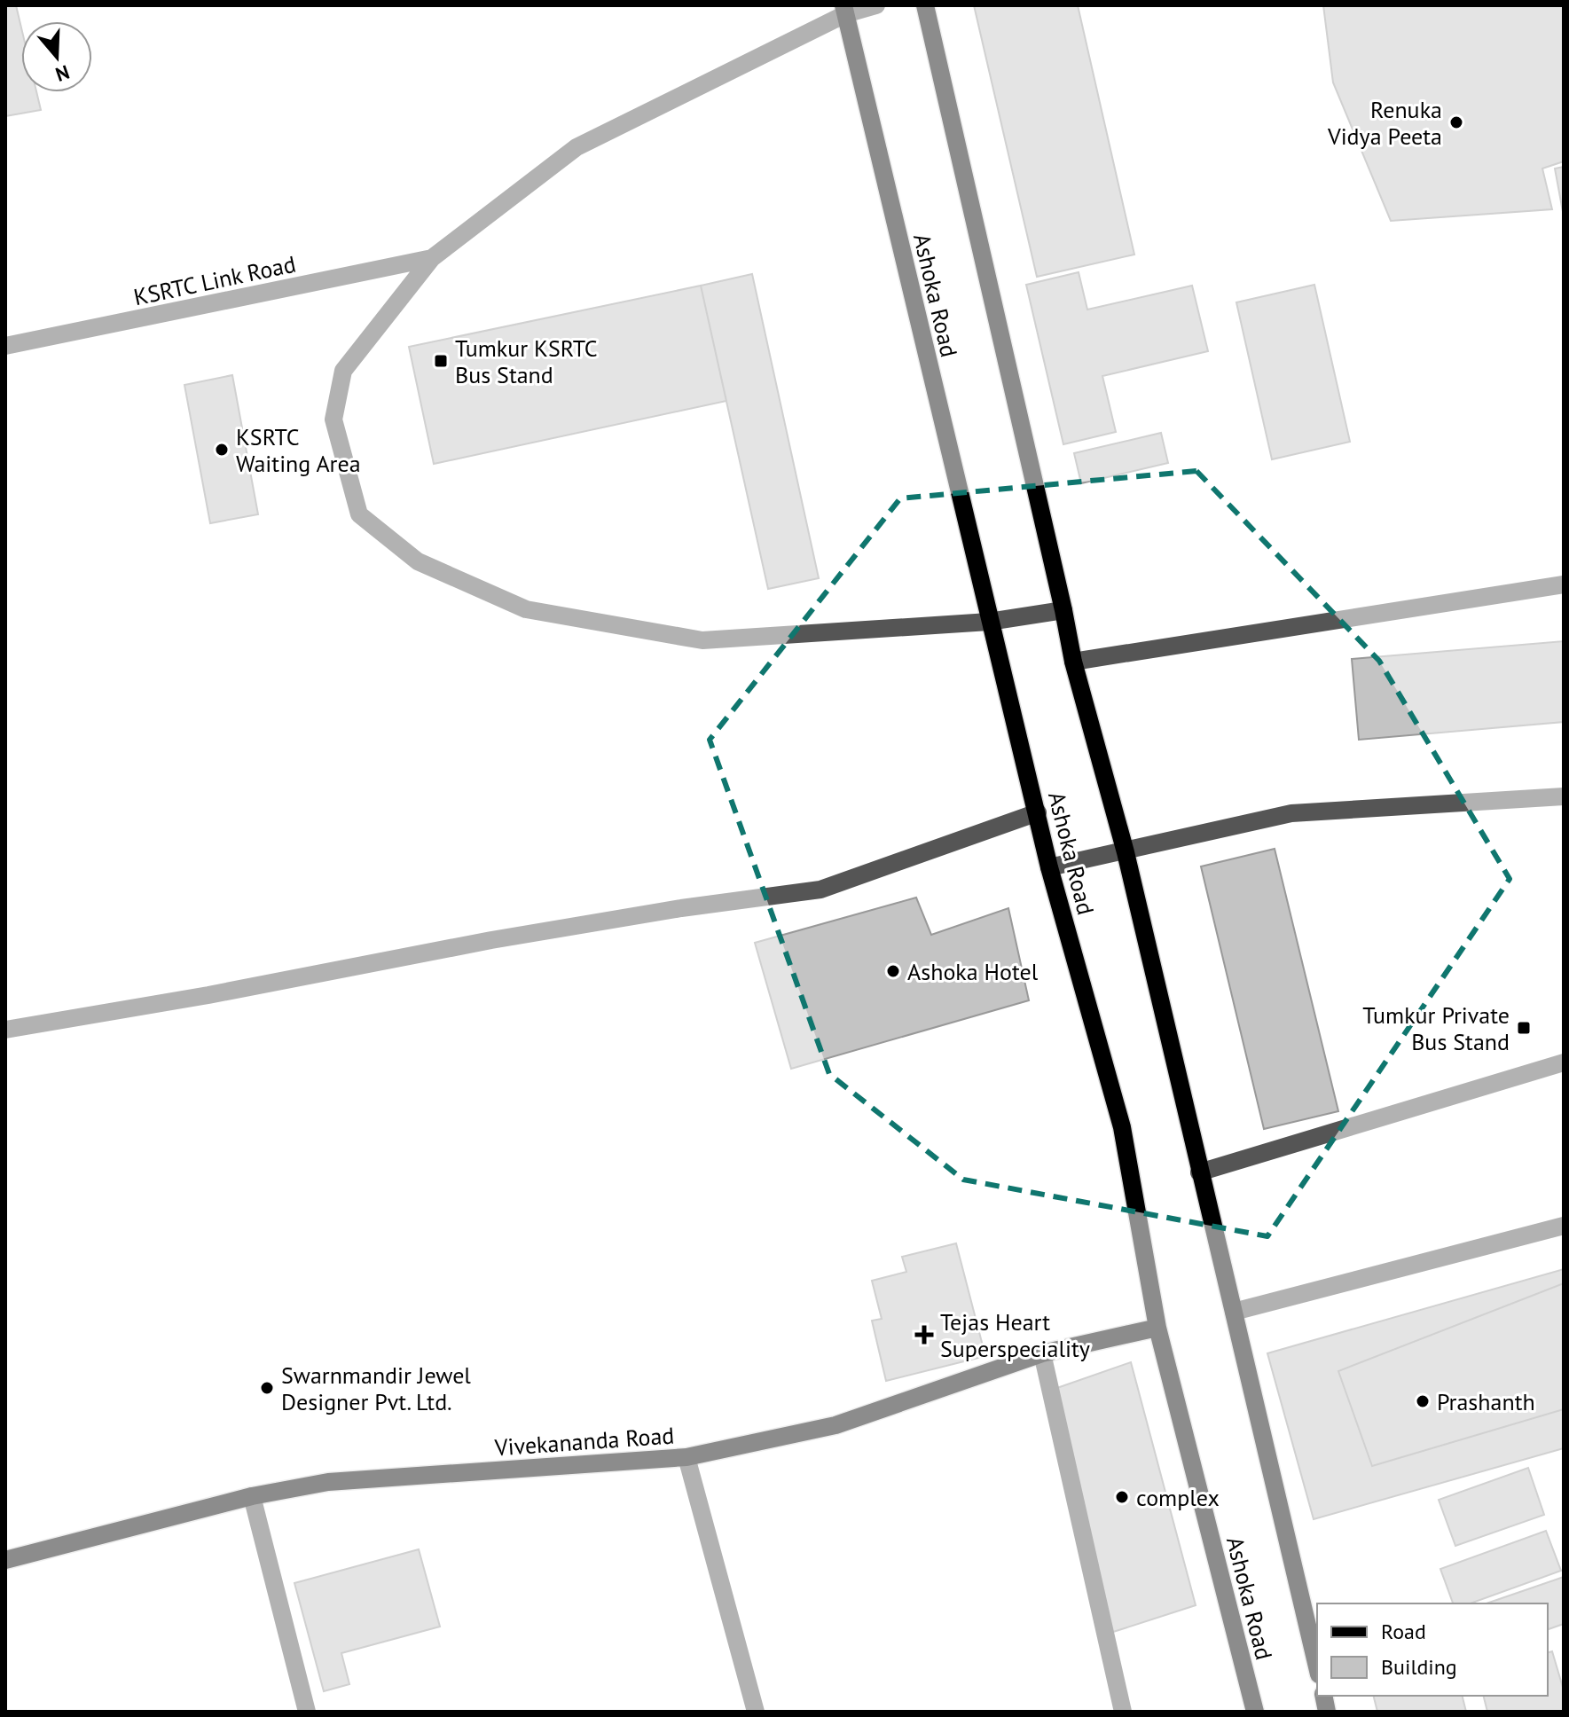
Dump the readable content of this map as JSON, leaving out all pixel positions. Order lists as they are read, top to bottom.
{
  "streets": {
    "main road": ["Ashoka Road", "Vivekananda Road"],
    "street": ["KSRTC Link Road"]
  },
  "crossings": [
    ["Ashoka Road", "Vivekananda Road"]
  ],
  "places": {
    "other": [
      "Renuka Vidya Peeta",
      "KSRTC Waiting Area",
      "Ashoka Hotel",
      "Swarnmandir Jewel Designer Pvt. Ltd.",
      "Prashanth",
      "complex"
    ],
    "transit": ["Tumkur KSRTC Bus Stand", "Tumkur Private Bus Stand"],
    "health": ["Tejas Heart Superspeciality"]
  },
  "legend": ["Road", "Building"],
  "north": "bottom"
}
